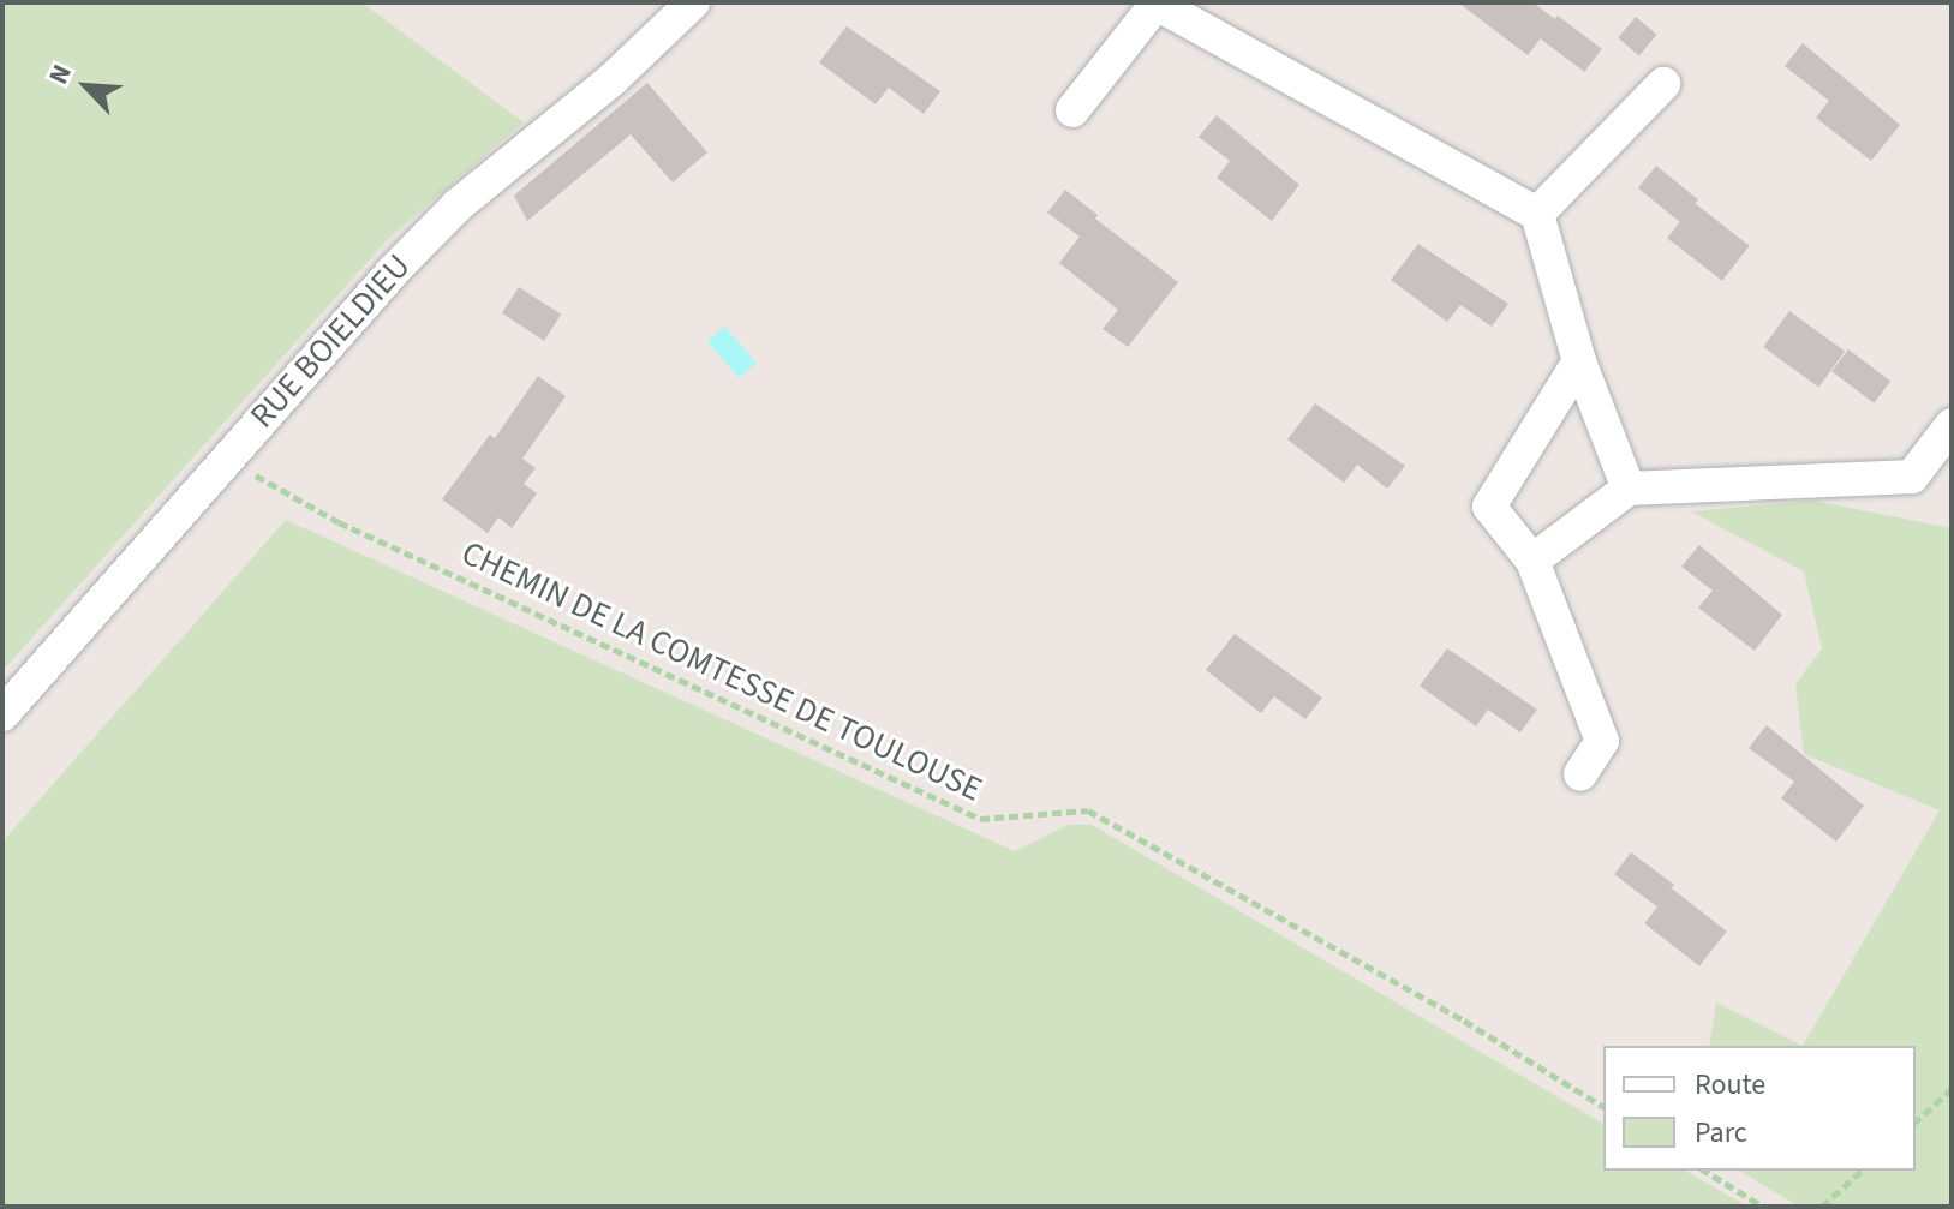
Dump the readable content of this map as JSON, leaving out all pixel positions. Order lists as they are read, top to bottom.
{
  "streets": {
    "street": ["RUE BOIELDIEU"],
    "path": ["CHEMIN DE LA COMTESSE DE TOULOUSE"]
  },
  "crossings": [
    ["RUE BOIELDIEU", "CHEMIN DE LA COMTESSE DE TOULOUSE"]
  ],
  "legend": ["Route", "Parc"],
  "north": "top left"
}
